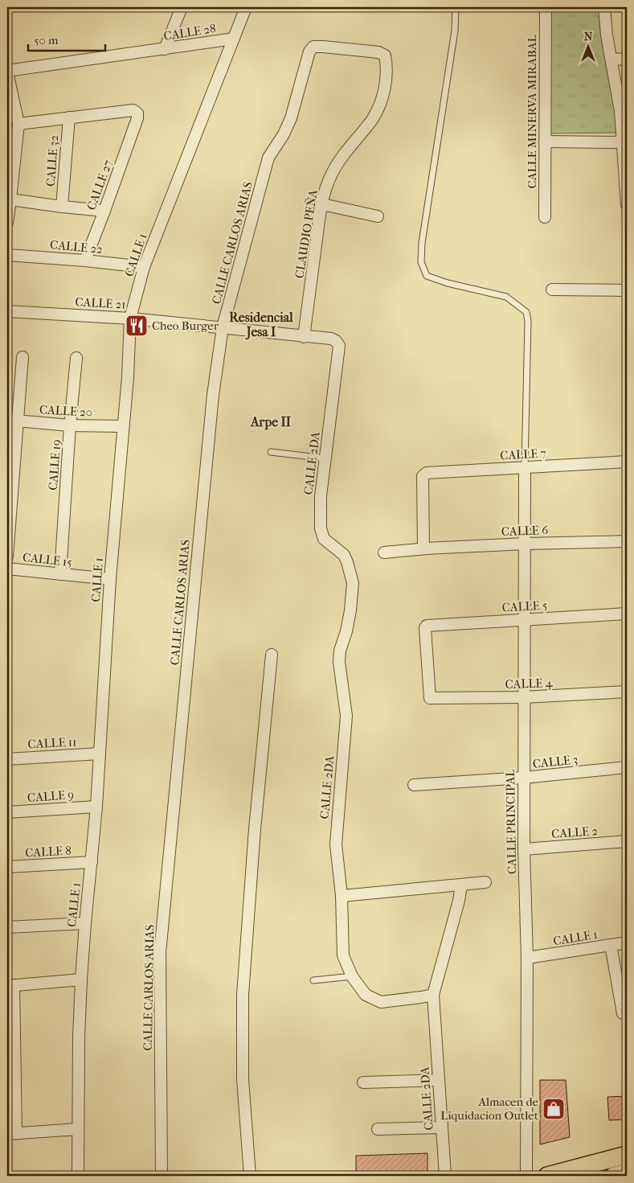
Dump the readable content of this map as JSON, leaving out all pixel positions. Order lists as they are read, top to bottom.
{
  "streets": {
    "street": [
      "CALLE 28",
      "CALLE MINERVA MIRABAL",
      "CALLE 32",
      "CALLE 27",
      "CLAUDIO PEÑA",
      "CALLE CARLOS ARIAS",
      "CALLE 22",
      "CALLE 1",
      "CALLE 21",
      "CALLE 20",
      "CALLE 7",
      "CALLE 2DA",
      "CALLE 19",
      "CALLE 6",
      "CALLE 15",
      "CALLE 5",
      "CALLE 4",
      "CALLE 11",
      "CALLE 3",
      "CALLE 9",
      "CALLE PRINCIPAL",
      "CALLE 2",
      "CALLE 8"
    ]
  },
  "crossings": [
    ["CALLE 28", "CALLE 1"],
    ["CALLE 32", "CALLE 27"],
    ["CALLE 27", "CALLE 22"],
    ["CLAUDIO PEÑA", "CALLE CARLOS ARIAS"],
    ["CLAUDIO PEÑA", "CALLE 21"],
    ["CALLE CARLOS ARIAS", "CALLE 21"],
    ["CALLE 22", "CALLE 1"],
    ["CALLE 1", "CALLE 21"],
    ["CALLE 1", "CALLE 20"],
    ["CALLE 1", "CALLE 15"],
    ["CALLE 1", "CALLE 11"],
    ["CALLE 1", "CALLE 9"],
    ["CALLE 1", "CALLE PRINCIPAL"],
    ["CALLE 1", "CALLE 8"],
    ["CALLE 21", "CALLE 2DA"],
    ["CALLE 20", "CALLE 19"],
    ["CALLE 7", "CALLE 6"],
    ["CALLE 7", "CALLE PRINCIPAL"],
    ["CALLE 19", "CALLE 15"],
    ["CALLE 6", "CALLE PRINCIPAL"],
    ["CALLE 5", "CALLE 4"],
    ["CALLE 5", "CALLE PRINCIPAL"],
    ["CALLE 4", "CALLE PRINCIPAL"],
    ["CALLE 3", "CALLE PRINCIPAL"],
    ["CALLE PRINCIPAL", "CALLE 2"]
  ],
  "districts": ["Residencial Jesa I", "Arpe II"],
  "places": {
    "restaurant": ["Cheo Burger"],
    "shop": ["Almacen de Liquidacion Outlet"]
  },
  "scale_bar": "50 m",
  "north": "top"
}
